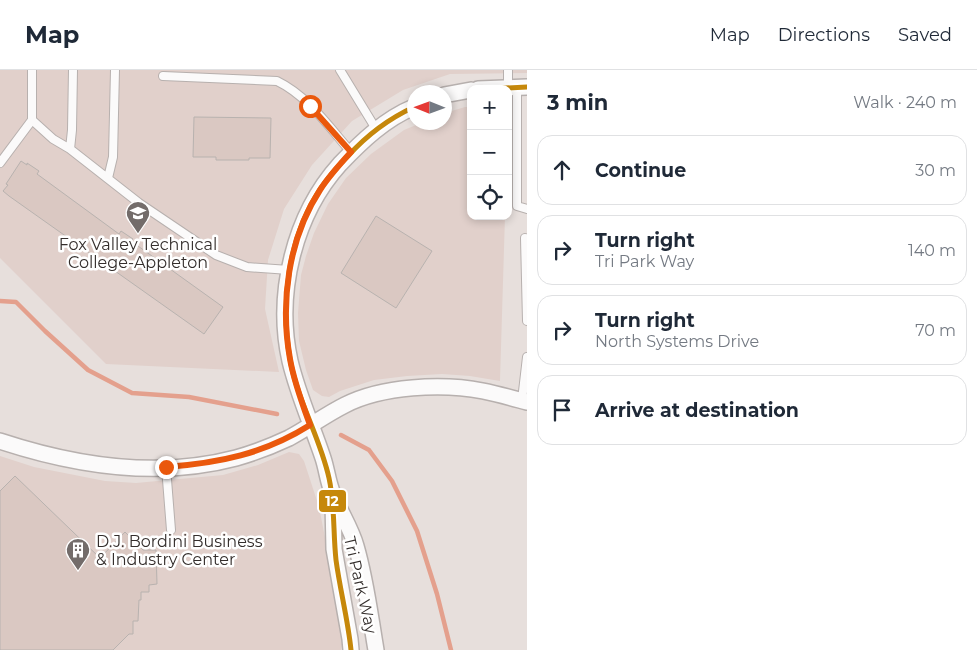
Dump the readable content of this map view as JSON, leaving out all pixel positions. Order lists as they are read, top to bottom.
{
  "streets": {
    "street": ["Tri Park Way"]
  },
  "places": {
    "school or university": ["Fox Valley Technical College-Appleton"],
    "building": ["D.J. Bordini Business & Industry Center"]
  },
  "lines": ["transit line 12"],
  "north": "left",
  "page": {
    "header": "Map",
    "nav": ["Map", "Directions", "Saved"],
    "heading": ["3 min", "Walk · 240 m"],
    "map_buttons": ["+", "−"],
    "list": [
      ["Continue", "30 m"],
      ["Turn right", "Tri Park Way", "140 m"],
      ["Turn right", "North Systems Drive", "70 m"],
      "Arrive at destination"
    ]
  }
}
